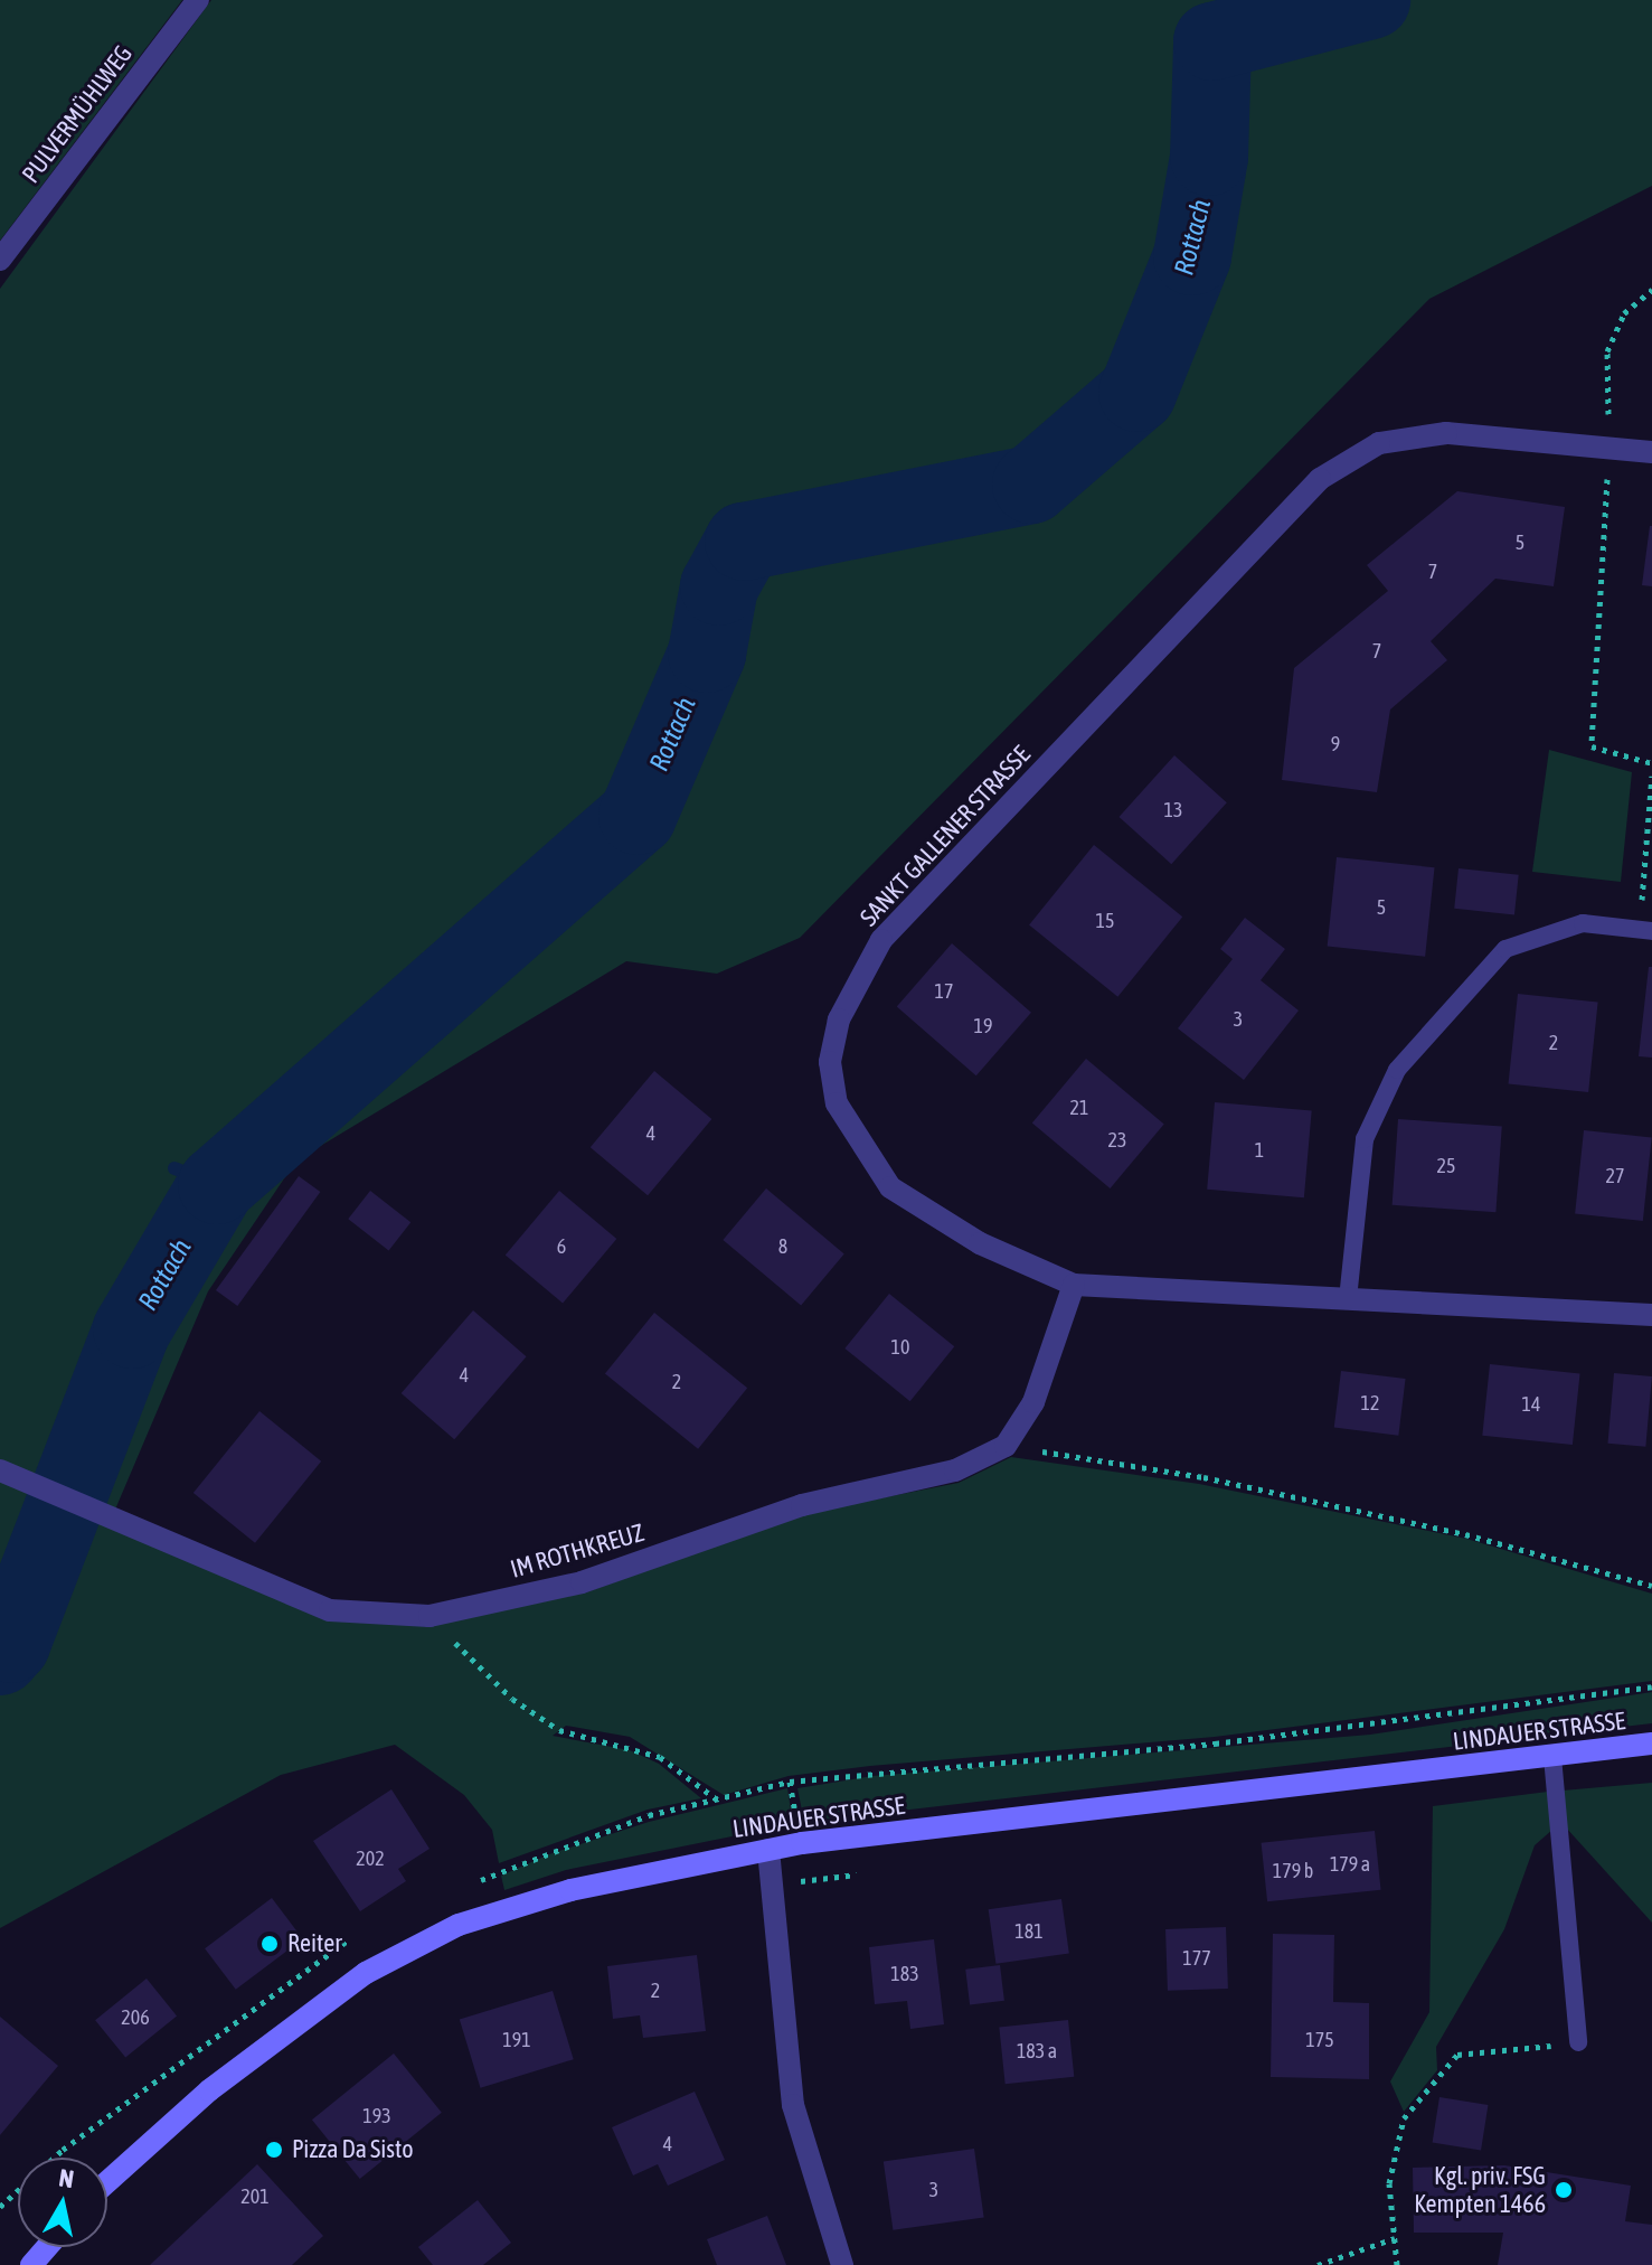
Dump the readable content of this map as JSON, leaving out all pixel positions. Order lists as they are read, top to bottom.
{
  "streets": {
    "main road": ["LINDAUER STRASSE"],
    "street": ["PULVERMÜHLWEG", "SANKT GALLENER STRASSE", "IM ROTHKREUZ"]
  },
  "water": ["Rottach"],
  "places": ["Reiter", "Pizza Da Sisto", "Kgl. priv. FSG Kempten 1466"],
  "house_numbers": [
    "5",
    "7",
    "7",
    "9",
    "13",
    "5",
    "15",
    "17",
    "3",
    "19",
    "2",
    "21",
    "4",
    "23",
    "1",
    "25",
    "27",
    "6",
    "8",
    "10",
    "4",
    "2",
    "12",
    "14",
    "202",
    "179 a",
    "179 b",
    "181",
    "177",
    "183",
    "2",
    "206",
    "191",
    "175",
    "183 a",
    "193",
    "4",
    "3",
    "201"
  ],
  "north": "top"
}
